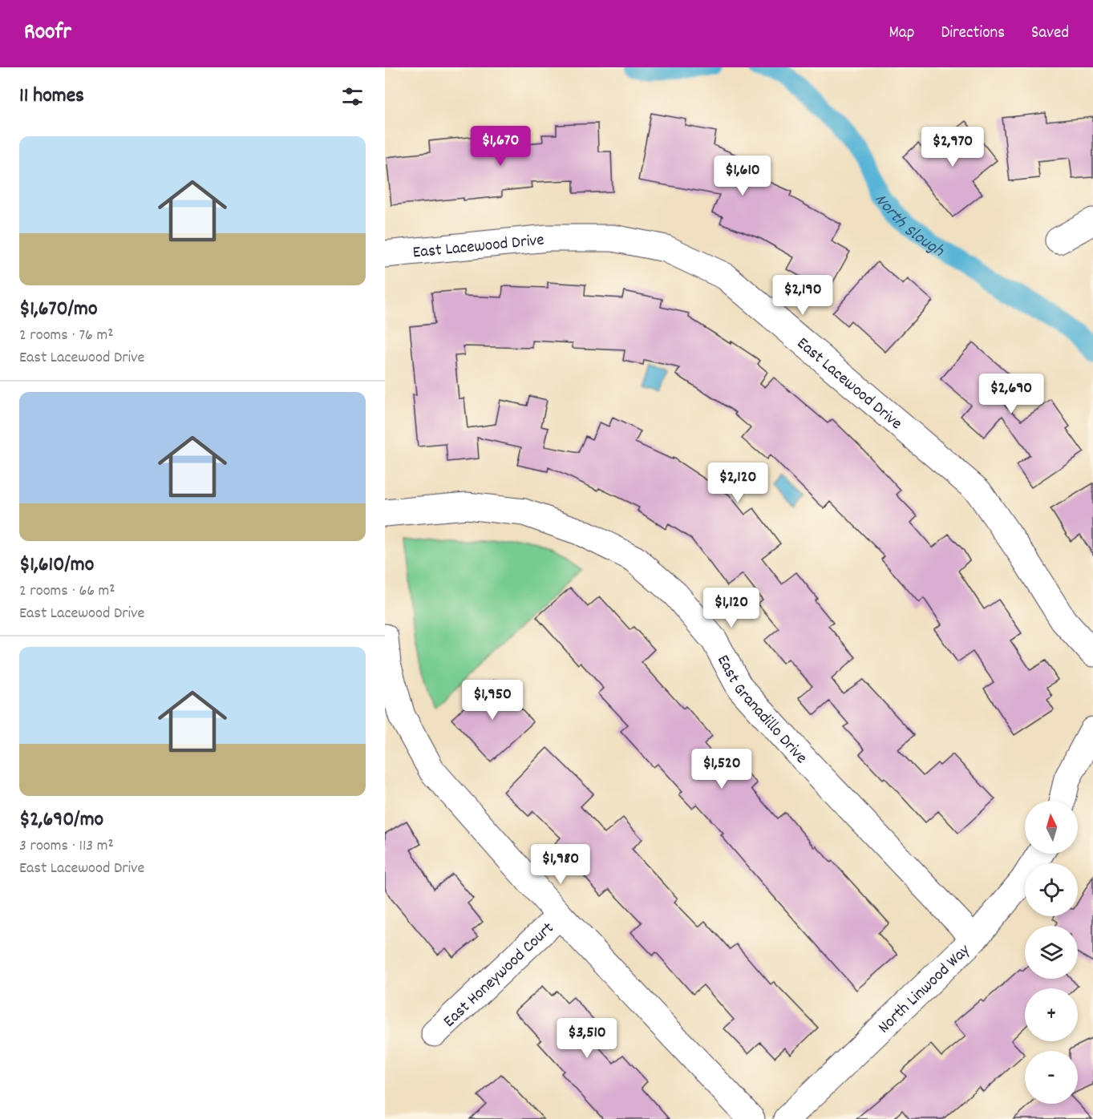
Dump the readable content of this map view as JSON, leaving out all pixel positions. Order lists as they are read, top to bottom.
{
  "streets": {
    "street": [
      "East Lacewood Drive",
      "East Granadillo Drive",
      "East Honeywood Court",
      "North Linwood Way"
    ]
  },
  "crossings": [
    ["East Granadillo Drive", "North Linwood Way"]
  ],
  "water": ["North Slough"],
  "north": "top",
  "page": {
    "header": "Roofr",
    "nav": ["Map", "Directions", "Saved"],
    "heading": "11 homes",
    "list": [
      {
        "name": "$1,670/mo",
        "note": "2 rooms · 76 m² · East Lacewood Drive"
      },
      {
        "name": "$1,610/mo",
        "note": "2 rooms · 66 m² · East Lacewood Drive"
      },
      {
        "name": "$2,690/mo",
        "note": "3 rooms · 113 m² · East Lacewood Drive"
      }
    ],
    "price": [
      "$1,670",
      "$2,970",
      "$1,610",
      "$2,190",
      "$2,690",
      "$2,120",
      "$1,120",
      "$1,950",
      "$1,520",
      "$1,980",
      "$3,510"
    ],
    "map_buttons": ["+", "−"]
  }
}
